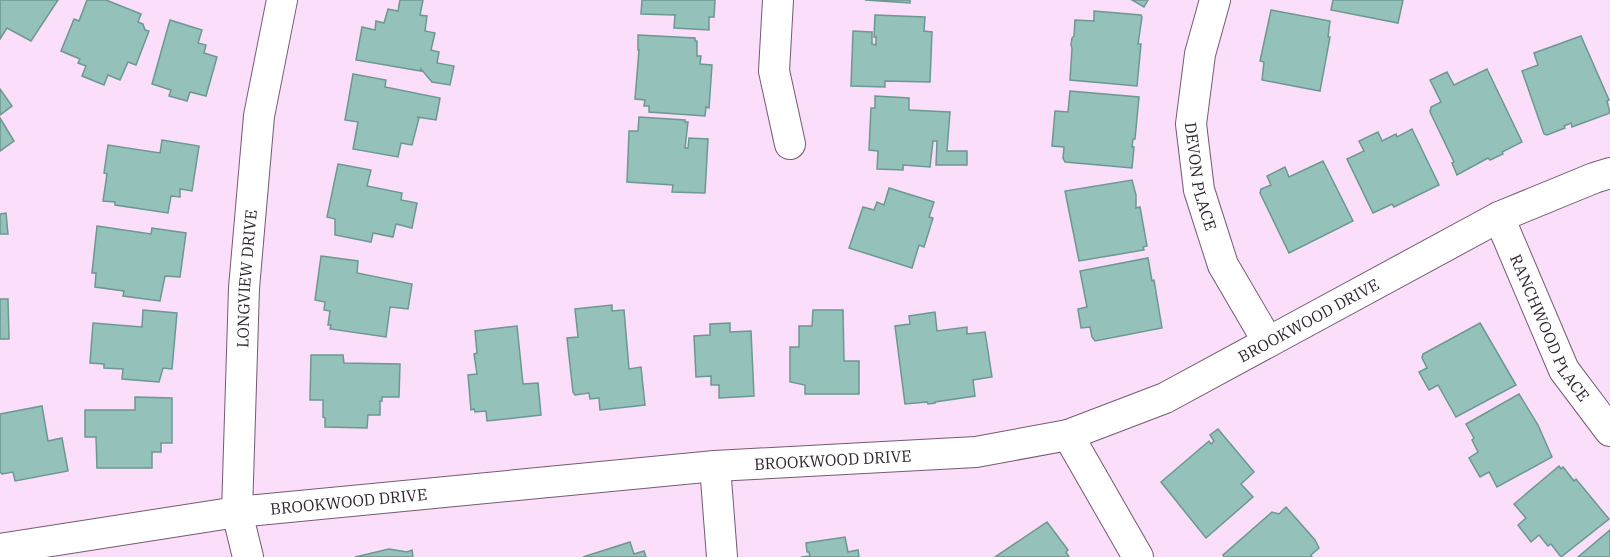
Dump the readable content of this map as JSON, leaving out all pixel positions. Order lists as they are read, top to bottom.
{
  "streets": {
    "street": [
      "DEVON PLACE",
      "LONGVIEW DRIVE",
      "BROOKWOOD DRIVE",
      "RANCHWOOD PLACE"
    ]
  },
  "crossings": [
    ["DEVON PLACE", "BROOKWOOD DRIVE"],
    ["LONGVIEW DRIVE", "BROOKWOOD DRIVE"],
    ["BROOKWOOD DRIVE", "RANCHWOOD PLACE"]
  ]
}
